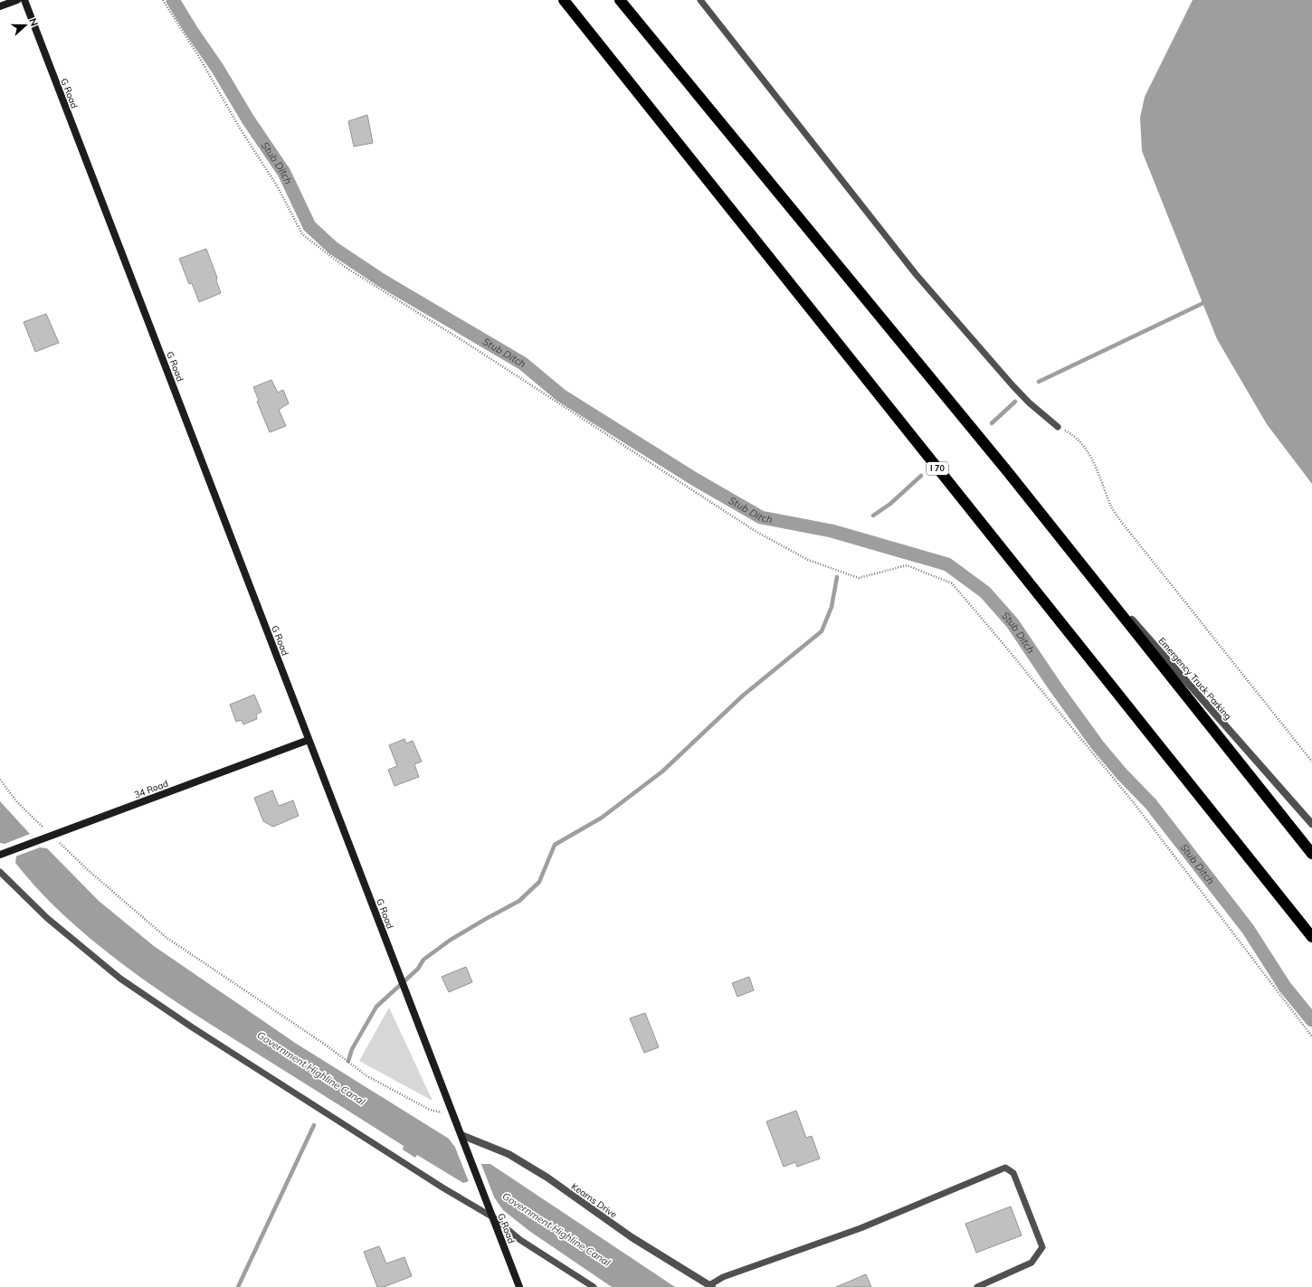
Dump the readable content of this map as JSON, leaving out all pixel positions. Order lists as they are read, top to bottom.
{
  "streets": {
    "highway": ["I 70"],
    "street": [
      "G Road",
      "Emergency Truck Parking",
      "34 Road",
      "Kearns Drive"
    ]
  },
  "crossings": [
    ["G Road", "34 Road"],
    ["G Road", "Kearns Drive"]
  ],
  "water": ["Stub Ditch", "Government Highline Canal"],
  "north": "right"
}
